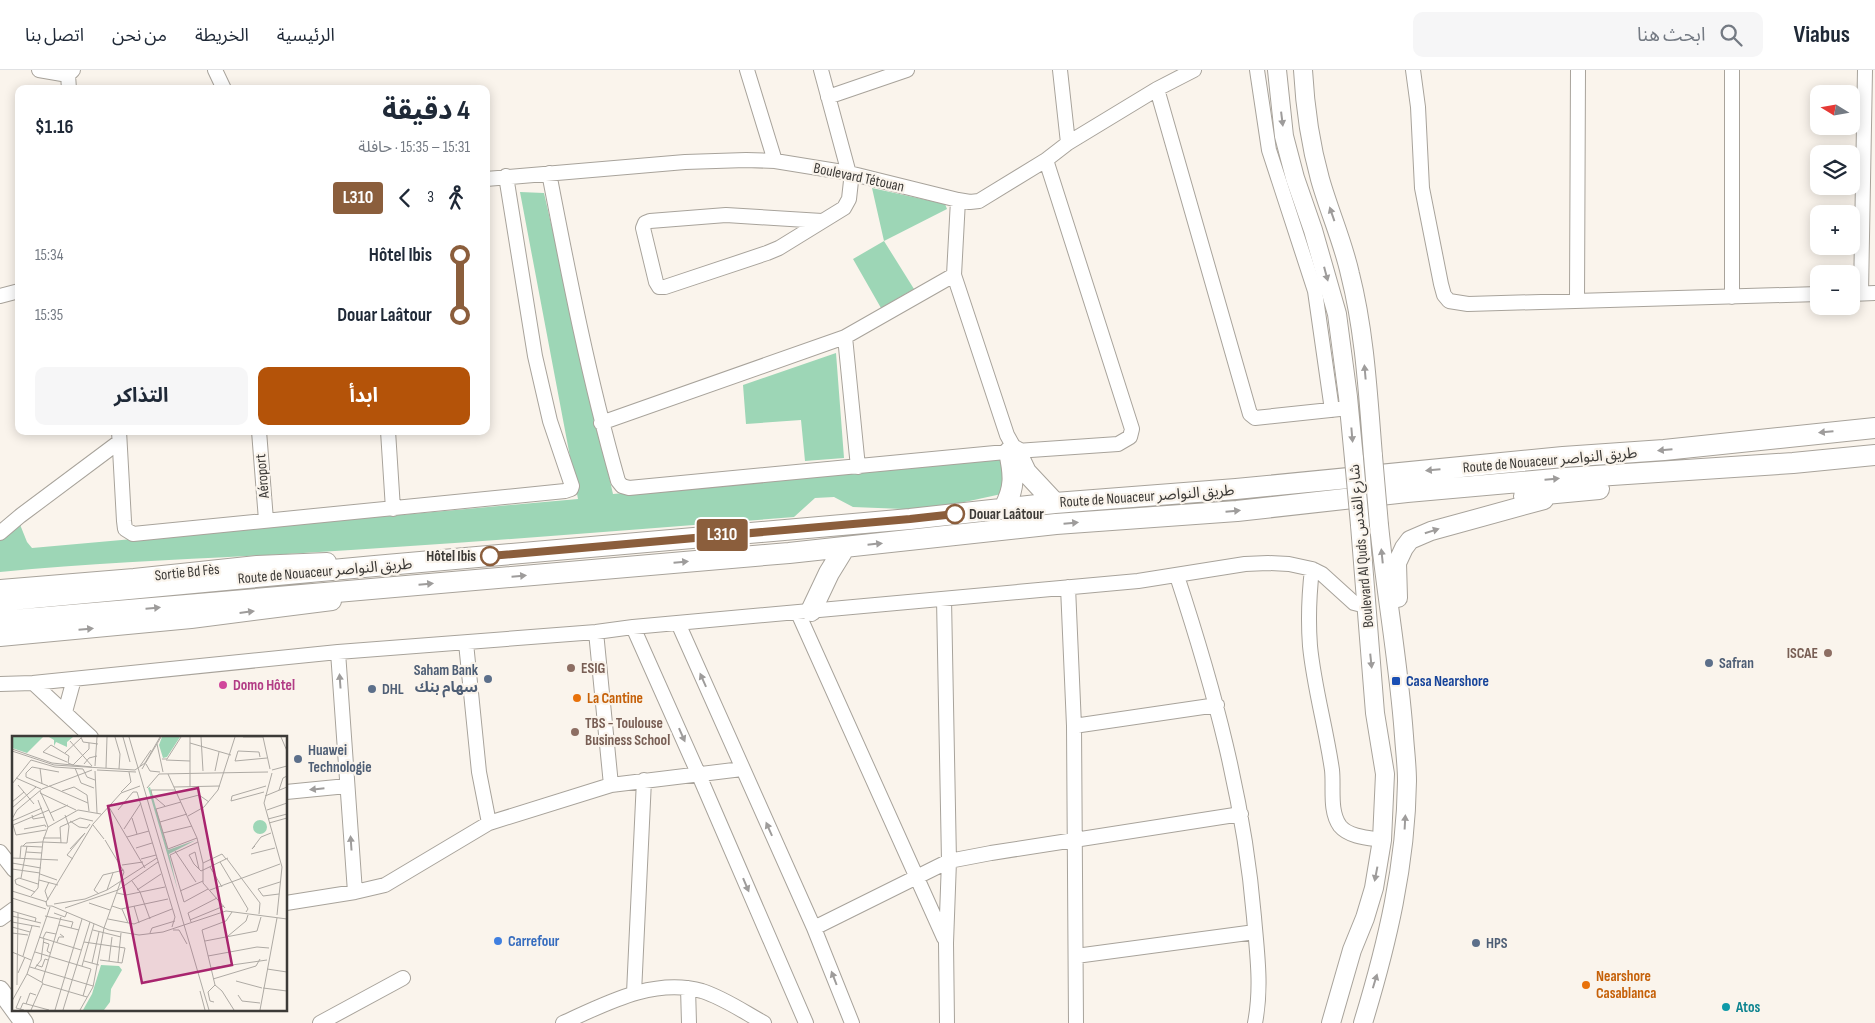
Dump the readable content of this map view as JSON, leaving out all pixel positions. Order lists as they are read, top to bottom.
{
  "streets": {
    "highway": ["Route de Nouaceur طريق النواصر"],
    "main road": ["Boulevard Al Quds شارع القدس", "Sortie Bd Fès"],
    "street": ["Boulevard Tétouan", "Aéroport"]
  },
  "crossings": [
    ["Route de Nouaceur طريق النواصر", "Sortie Bd Fès"]
  ],
  "places": {
    "other": [
      "Douar Laâtour",
      "Hôtel Ibis",
      "ISCAE",
      "Safran",
      "ESIG",
      "Saham Bank سهام بنك",
      "Domo Hôtel",
      "DHL",
      "La Cantine",
      "TBS - Toulouse Business School",
      "Huawei Technologie",
      "Carrefour",
      "HPS",
      "Nearshore Casablanca",
      "Atos"
    ],
    "transit": ["Casa Nearshore"]
  },
  "lines": ["bus line L310"],
  "north": "left",
  "page": {
    "header": "Viabus",
    "search": "ابحث هنا",
    "nav": [
      "الرئيسية",
      "الخريطة",
      "من نحن",
      "اتصل بنا"
    ],
    "on_map": "L310",
    "map_buttons": ["+", "−"],
    "heading": ["4 دقيقة", "15:31 – 15:35 · حافلة", "$1.16"],
    "legs": ["3", "L310"],
    "list": [
      {
        "name": "Hôtel Ibis",
        "value": "15:34"
      },
      {
        "name": "Douar Laâtour",
        "value": "15:35"
      }
    ],
    "buttons": ["ابدأ", "التذاكر"]
  }
}
